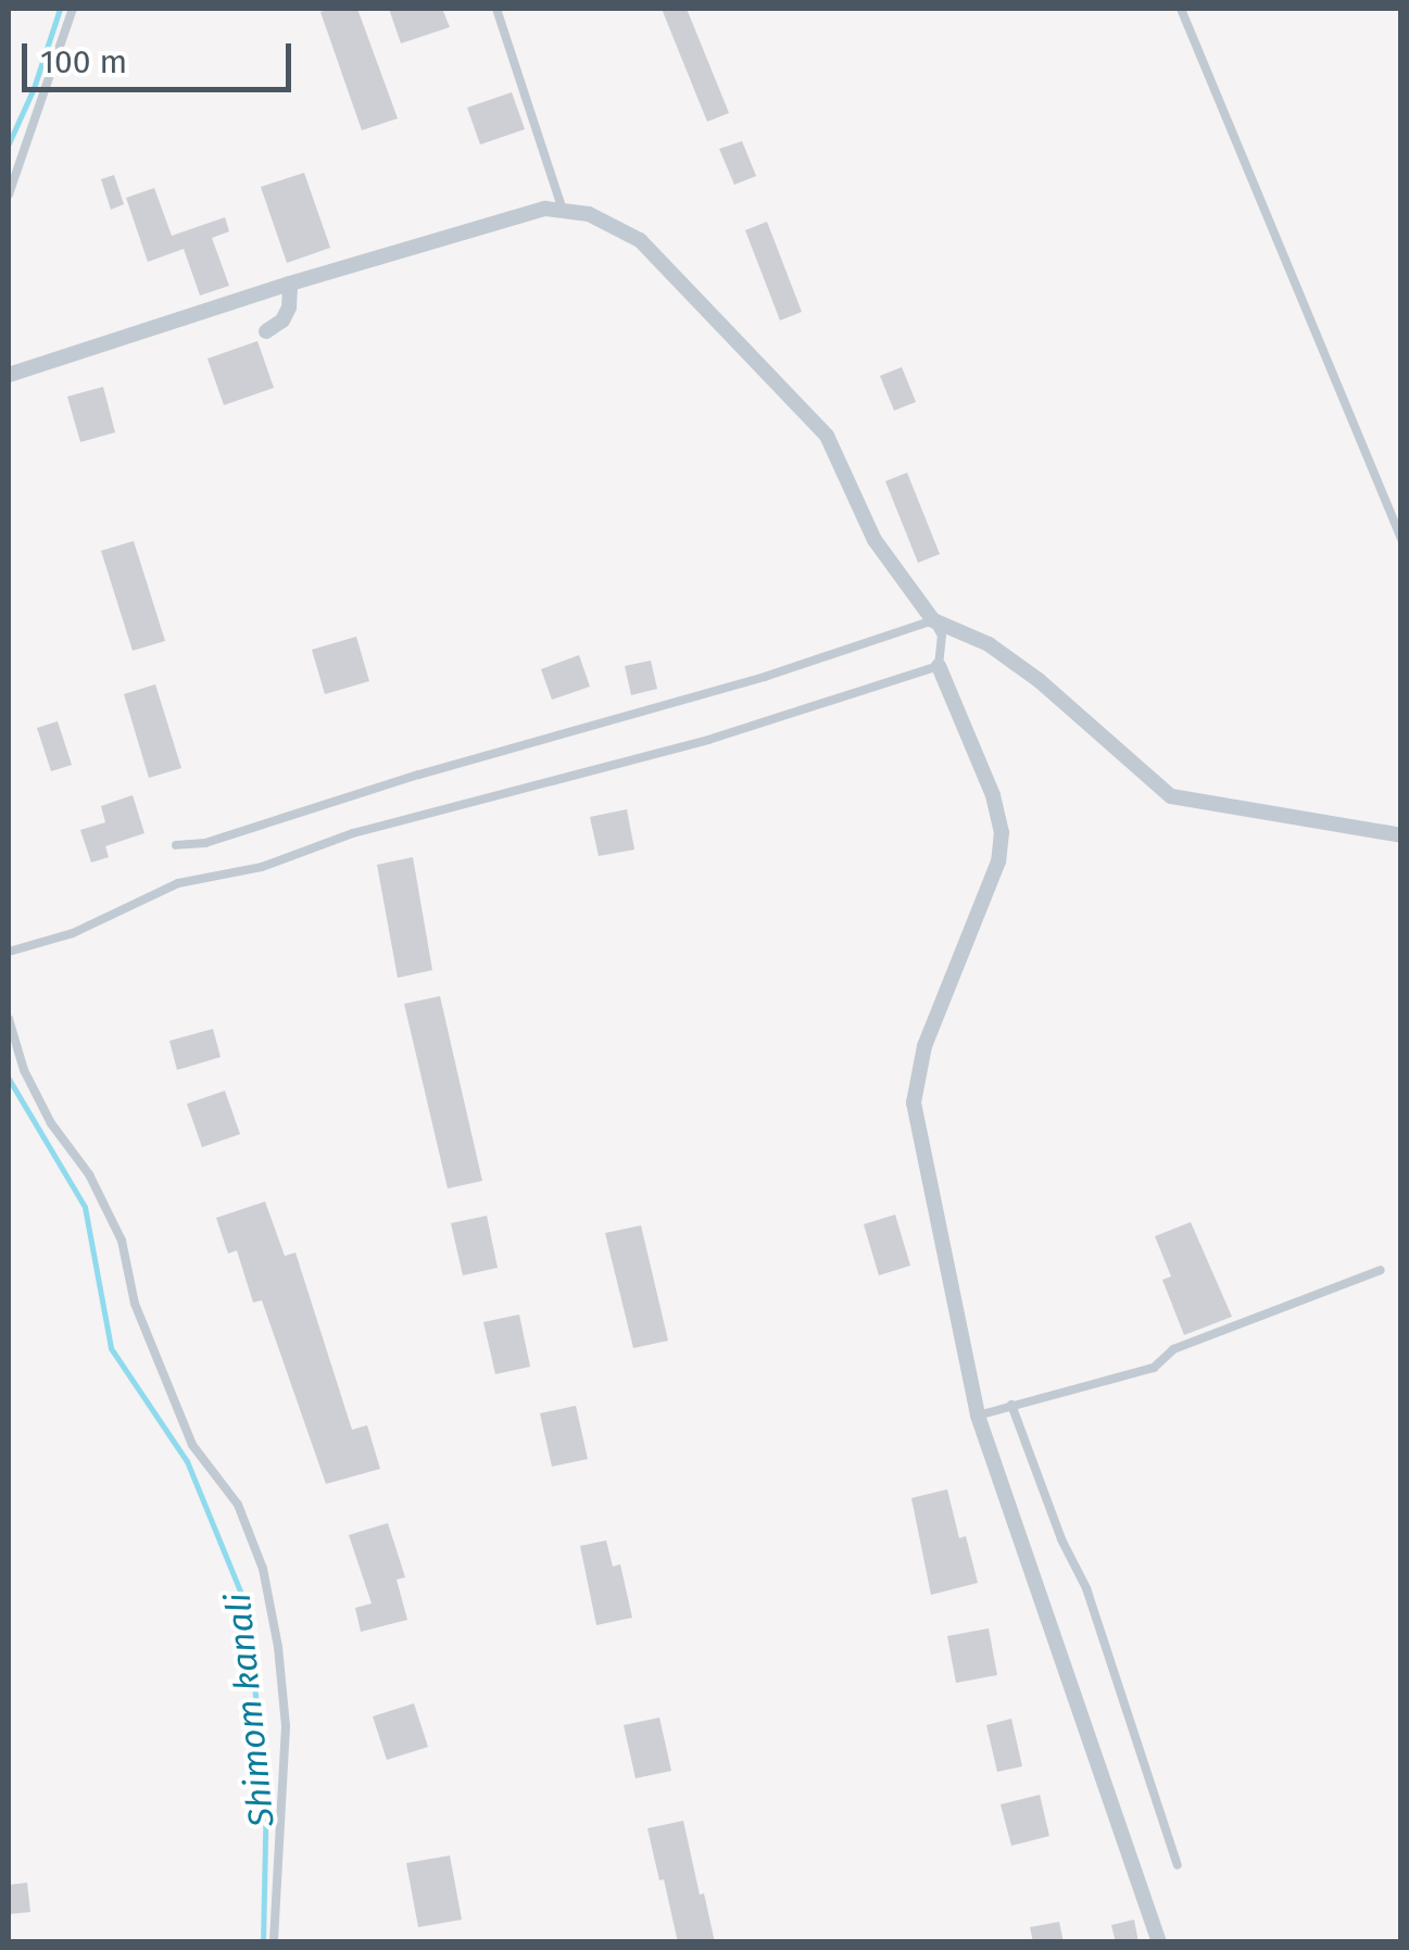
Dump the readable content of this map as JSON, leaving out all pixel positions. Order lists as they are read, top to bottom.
{
  "water": ["Shimom kanali"],
  "scale_bar": "100 m"
}
